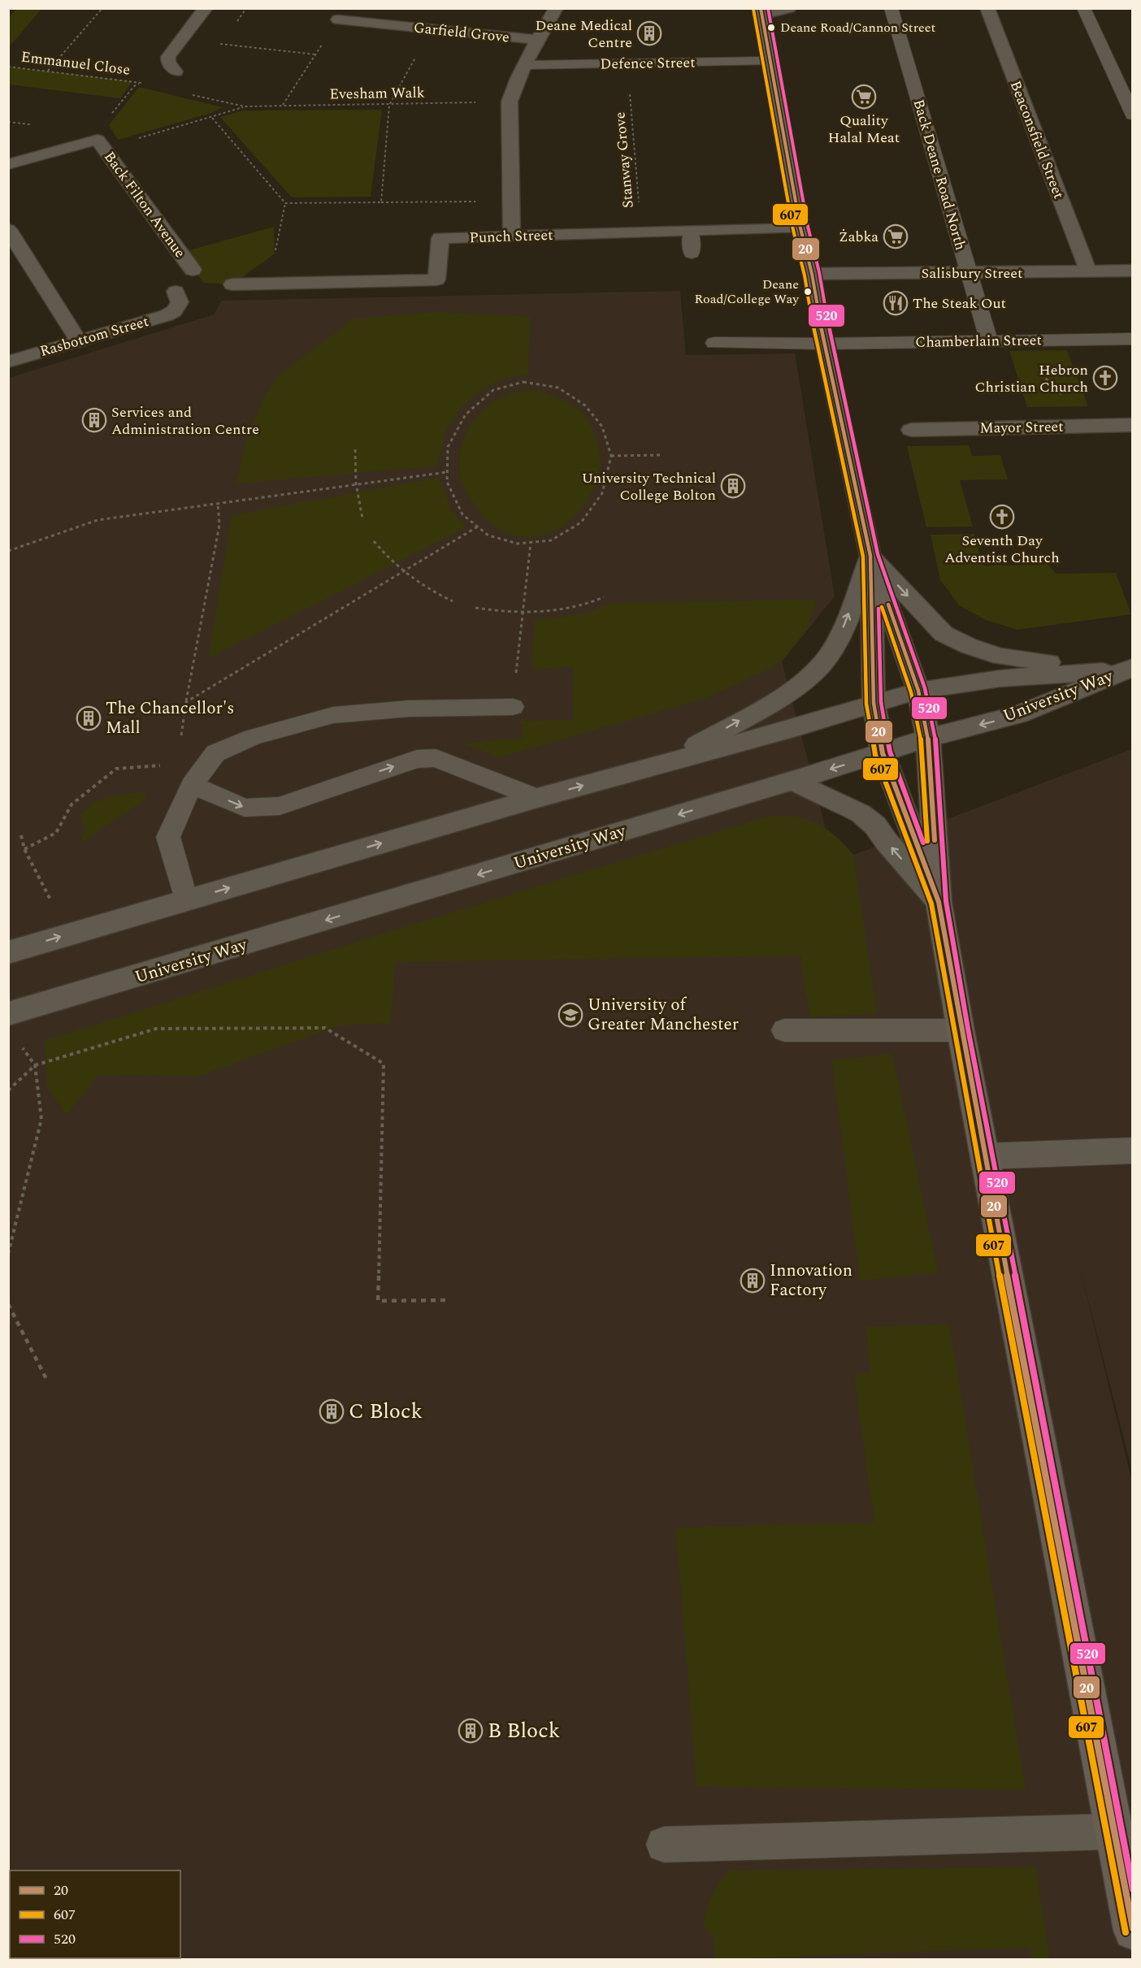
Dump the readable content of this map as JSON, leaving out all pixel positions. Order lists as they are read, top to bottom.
{
  "streets": {
    "street": [
      "Garfield Grove",
      "Beaconsfield Street",
      "Back Filton Avenue",
      "Punch Street",
      "Salisbury Street",
      "Rasbottom Street",
      "Mayor Street",
      "University Way"
    ],
    "lane": ["Defence Street", "Back Deane Road North", "Chamberlain Street"],
    "path": ["Emmanuel Close", "Evesham Walk", "Stanway Grove"]
  },
  "crossings": [
    ["Evesham Walk", "Back Filton Avenue"],
    ["Beaconsfield Street", "Salisbury Street"],
    ["Stanway Grove", "Punch Street"],
    ["Back Deane Road North", "Salisbury Street"],
    ["Back Deane Road North", "Chamberlain Street"]
  ],
  "places": {
    "other": ["Deane Road/Cannon Street", "Deane Road/College Way"],
    "building": [
      "Deane Medical Centre",
      "Services and Administration Centre",
      "University Technical College Bolton",
      "The Chancellor's Mall",
      "Innovation Factory",
      "C Block",
      "B Block"
    ],
    "supermarket": ["Quality Halal Meat", "Żabka"],
    "restaurant": ["The Steak Out"],
    "church": ["Hebron Christian Church", "Seventh Day Adventist Church"],
    "school or university": ["University of Greater Manchester"]
  },
  "lines": ["transit line 20", "transit line 520", "transit line 607"],
  "legend": ["20", "607", "520"]
}
